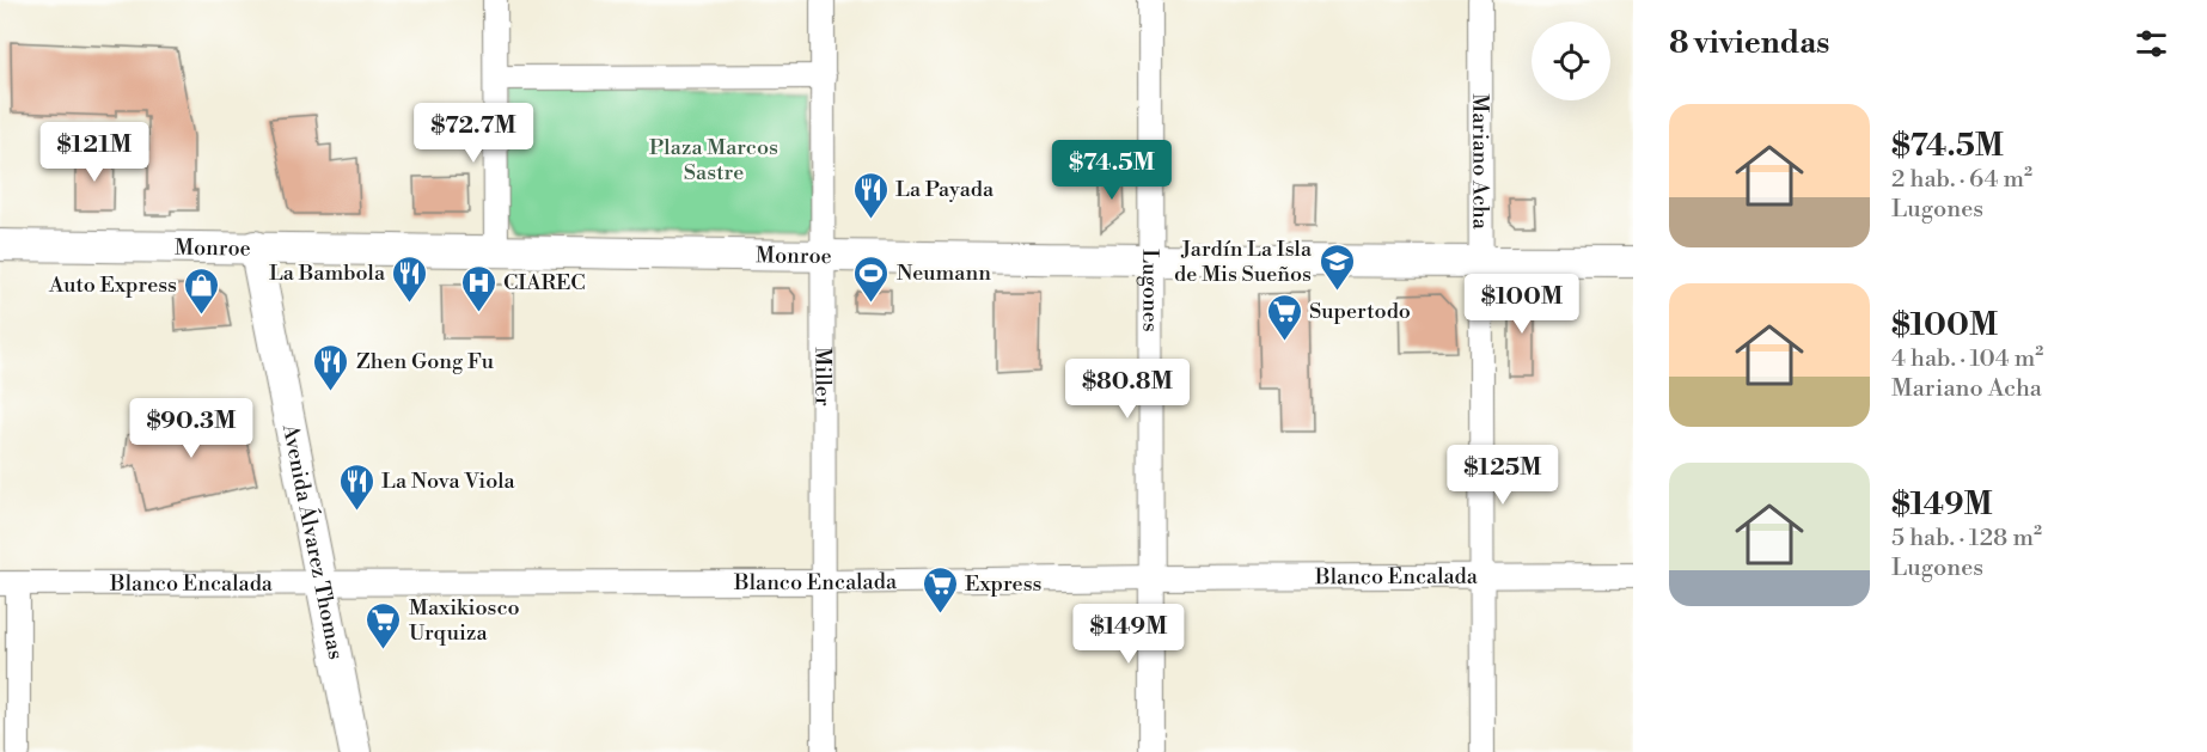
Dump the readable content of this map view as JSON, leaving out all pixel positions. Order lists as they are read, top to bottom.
{
  "streets": {
    "main road": ["Monroe", "Avenida Álvarez Thomas"],
    "street": [
      "Mariano Acha",
      "Lugones",
      "Miller",
      "Blanco Encalada"
    ]
  },
  "crossings": [
    ["Mariano Acha", "Monroe"],
    ["Mariano Acha", "Blanco Encalada"],
    ["Monroe", "Lugones"],
    ["Monroe", "Miller"],
    ["Monroe", "Avenida Álvarez Thomas"],
    ["Lugones", "Blanco Encalada"],
    ["Miller", "Blanco Encalada"],
    ["Avenida Álvarez Thomas", "Blanco Encalada"]
  ],
  "parks": ["Plaza Marcos Sastre"],
  "places": {
    "restaurant": [
      "La Payada",
      "La Bambola",
      "Zhen Gong Fu",
      "La Nova Viola"
    ],
    "school or university": ["Jardín La Isla de Mis Sueños"],
    "sports": ["Neumann"],
    "hospital": ["CIAREC"],
    "shop": ["Auto Express"],
    "supermarket": ["Supertodo", "Express", "Maxikiosco Urquiza"]
  },
  "page": {
    "heading": "8 viviendas",
    "list": [
      {
        "name": "$74.5M",
        "note": "2 hab. · 64 m² · Lugones"
      },
      {
        "name": "$100M",
        "note": "4 hab. · 104 m² · Mariano Acha"
      },
      {
        "name": "$149M",
        "note": "5 hab. · 128 m² · Lugones"
      }
    ],
    "price": [
      "$72.7M",
      "$121M",
      "$74.5M",
      "$100M",
      "$80.8M",
      "$90.3M",
      "$125M",
      "$149M"
    ]
  }
}
